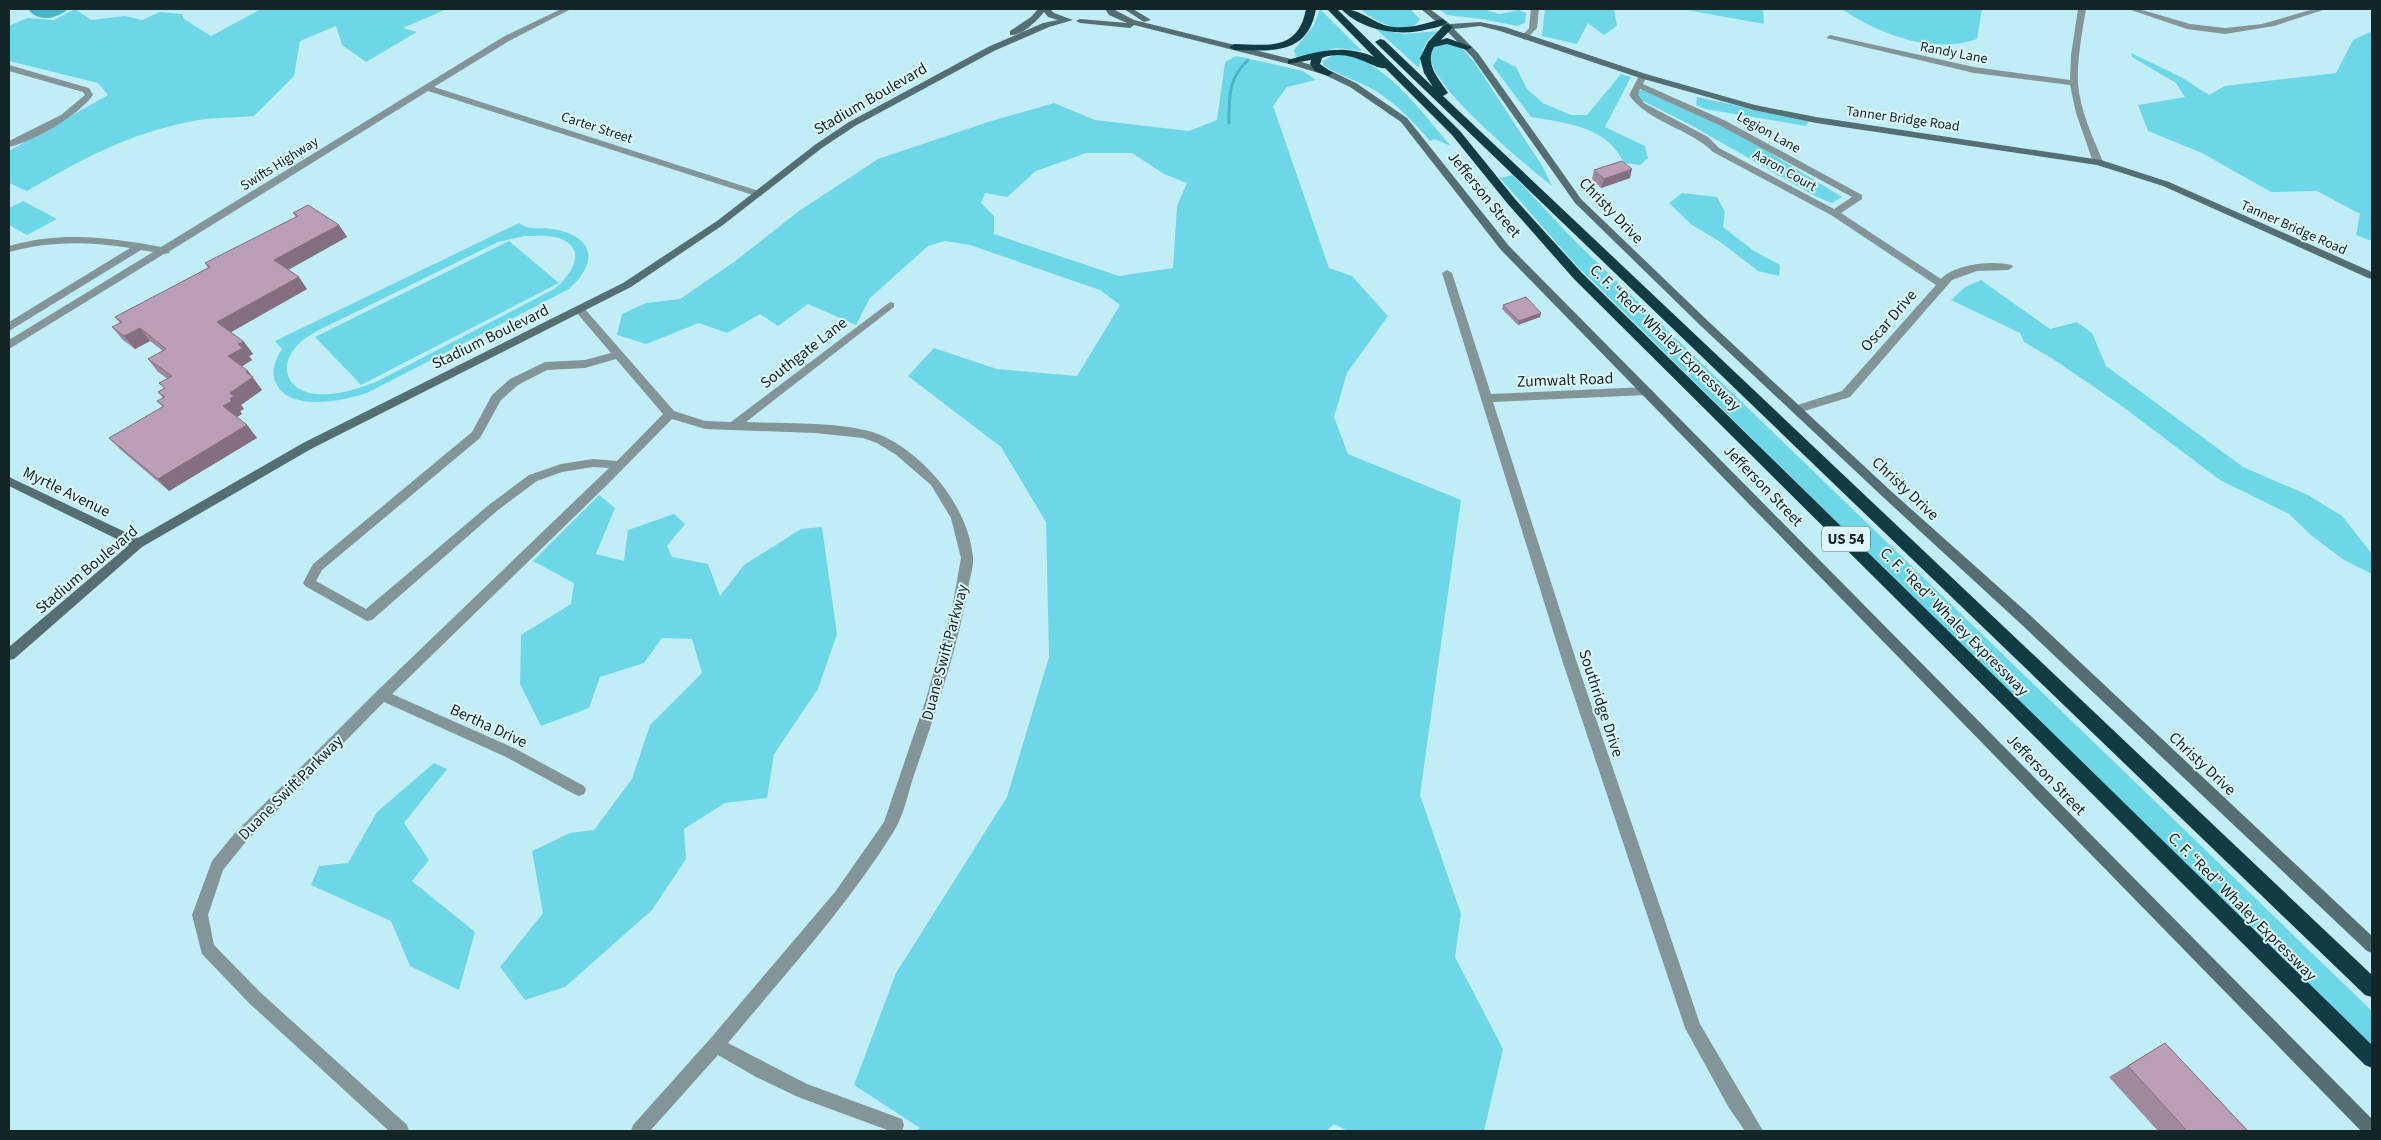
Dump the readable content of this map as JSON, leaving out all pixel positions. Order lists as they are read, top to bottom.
{
  "streets": {
    "highway": ["C. F. “Red” Whaley Expressway", "US 54"],
    "street": [
      "Randy Lane",
      "Stadium Boulevard",
      "Tanner Bridge Road",
      "Carter Street",
      "Legion Lane",
      "Swifts Highway",
      "Aaron Court",
      "Jefferson Street",
      "Christy Drive",
      "Oscar Drive",
      "Southgate Lane",
      "Zumwalt Road",
      "Myrtle Avenue",
      "Duane Swift Parkway",
      "Southridge Drive",
      "Bertha Drive"
    ]
  },
  "crossings": [
    ["Stadium Boulevard", "Carter Street"],
    ["Stadium Boulevard", "Myrtle Avenue"],
    ["Tanner Bridge Road", "Legion Lane"],
    ["Tanner Bridge Road", "Aaron Court"],
    ["Tanner Bridge Road", "Christy Drive"],
    ["Carter Street", "Swifts Highway"],
    ["Legion Lane", "Aaron Court"],
    ["Aaron Court", "Oscar Drive"],
    ["Jefferson Street", "Zumwalt Road"],
    ["Christy Drive", "Oscar Drive"],
    ["Southgate Lane", "Duane Swift Parkway"],
    ["Zumwalt Road", "Southridge Drive"],
    ["Duane Swift Parkway", "Bertha Drive"]
  ]
}
